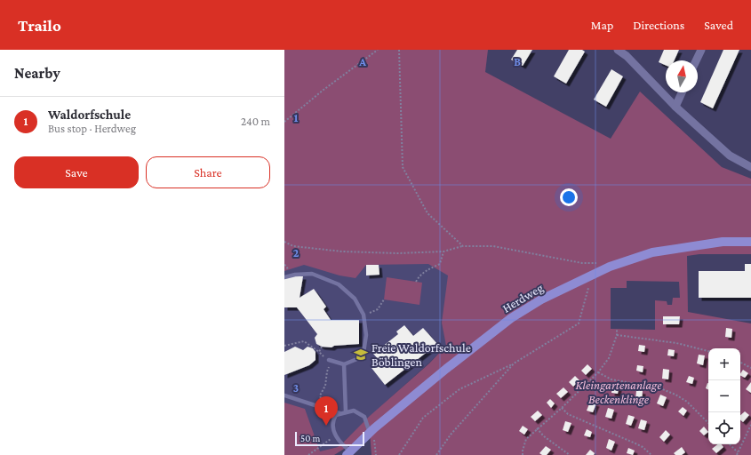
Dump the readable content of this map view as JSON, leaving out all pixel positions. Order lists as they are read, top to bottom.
{
  "streets": {
    "street": ["Herdweg"]
  },
  "parks": ["Kleingartenanlage Beckenklinge"],
  "places": {
    "school or university": ["Freie Waldorfschule Böblingen"]
  },
  "scale_bar": "50 m",
  "north": "top",
  "page": {
    "header": "Trailo",
    "nav": ["Map", "Directions", "Saved"],
    "heading": "Nearby",
    "list": [
      {
        "mark": "1",
        "name": "Waldorfschule",
        "note": "Bus stop · Herdweg",
        "value": "240 m"
      }
    ],
    "buttons": ["Save", "Share"],
    "map_buttons": ["+", "−"],
    "pins": "1",
    "scale": "50 m"
  },
  "grid": {
    "columns": ["A", "B"],
    "rows": ["1", "2", "3"]
  }
}
